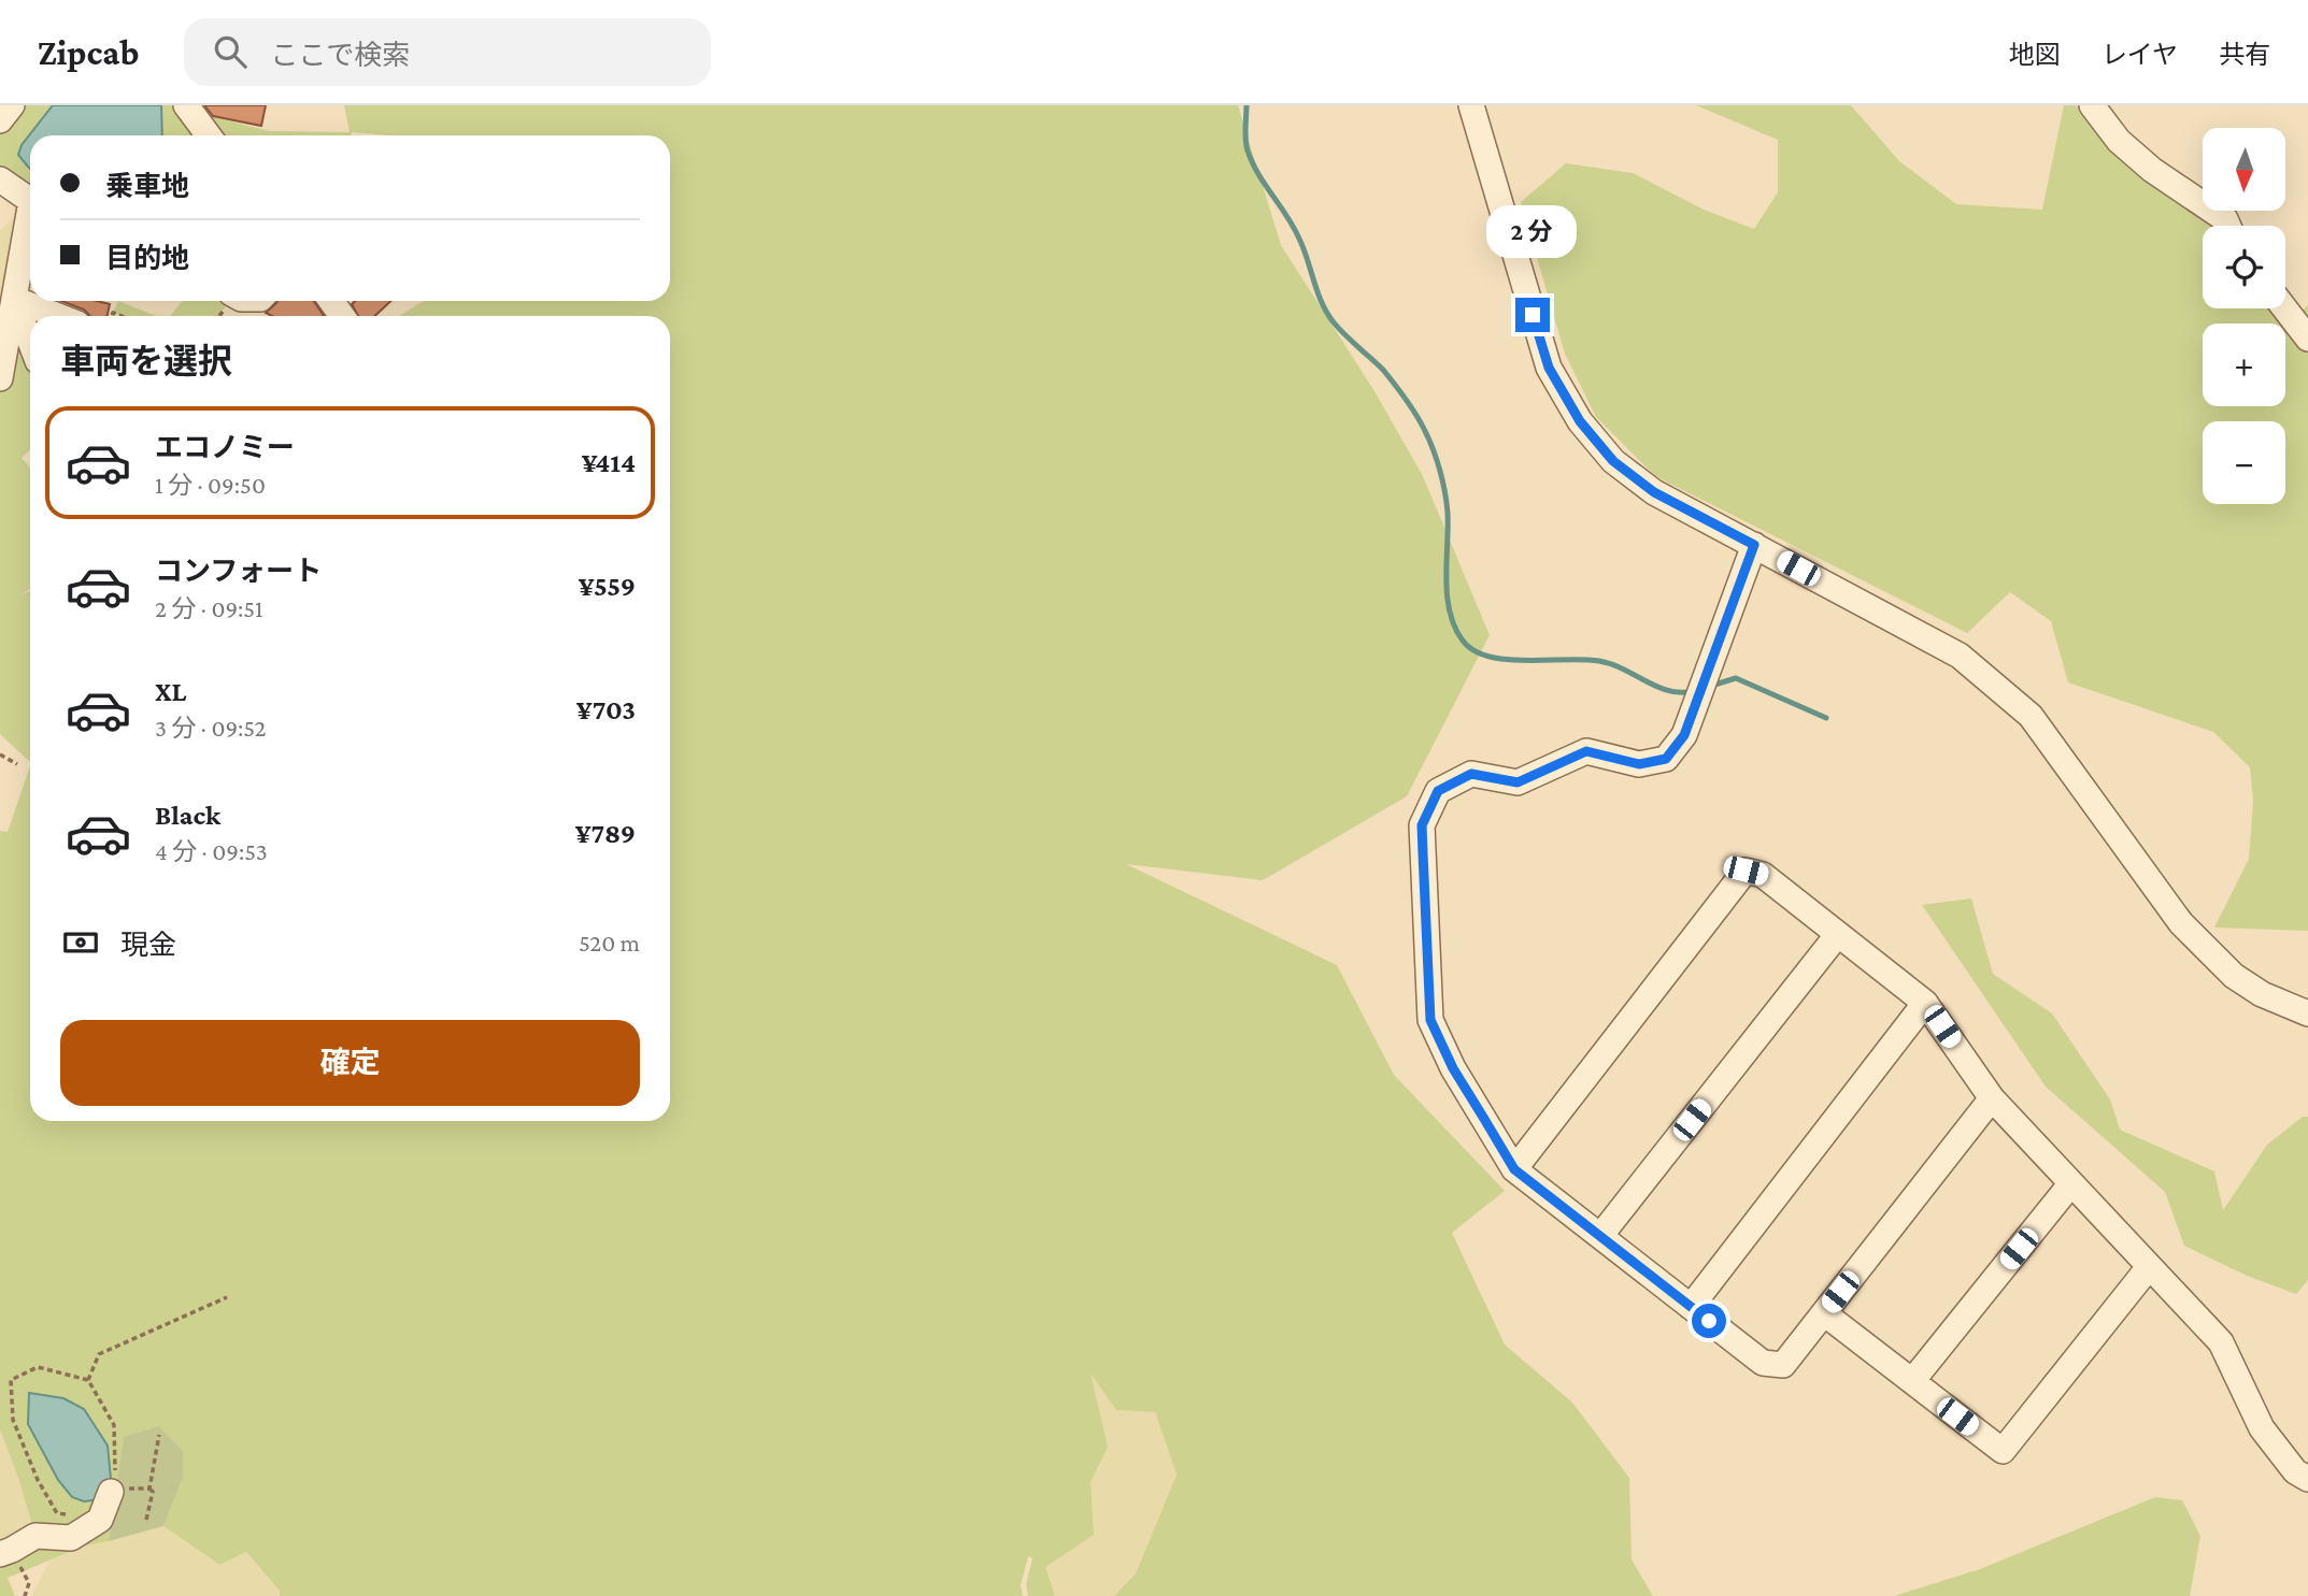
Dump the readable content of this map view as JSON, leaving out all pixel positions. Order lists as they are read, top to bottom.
{
  "north": "bottom",
  "page": {
    "header": "Zipcab",
    "search": "ここで検索",
    "nav": ["地図", "レイヤ", "共有"],
    "map_buttons": ["+", "−"],
    "banner": ["乗車地", "目的地"],
    "bubble": "2 分",
    "heading": "車両を選択",
    "list": [
      {
        "name": "エコノミー",
        "note": "1 分 · 09:50",
        "value": "¥414"
      },
      {
        "name": "コンフォート",
        "note": "2 分 · 09:51",
        "value": "¥559"
      },
      {
        "name": "XL",
        "note": "3 分 · 09:52",
        "value": "¥703"
      },
      {
        "name": "Black",
        "note": "4 分 · 09:53",
        "value": "¥789"
      }
    ],
    "pay": ["現金", "520 m"],
    "buttons": "確定"
  }
}
